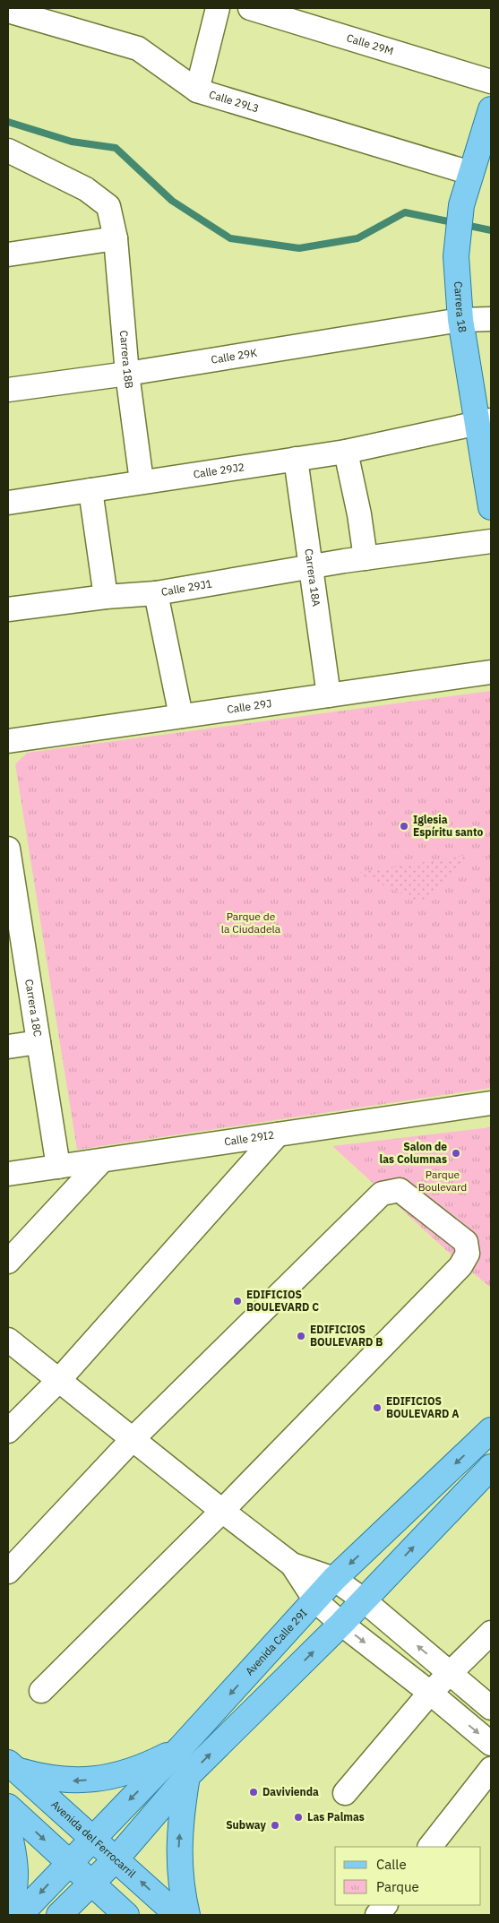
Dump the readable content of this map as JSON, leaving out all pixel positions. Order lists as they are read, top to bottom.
{
  "streets": {
    "main road": ["Carrera 18", "Avenida Calle 29I", "Avenida del Ferrocarril"],
    "street": [
      "Calle 29M",
      "Calle 29L3",
      "Calle 29K",
      "Carrera 18B",
      "Calle 29J2",
      "Carrera 18A",
      "Calle 29J1",
      "Calle 29J",
      "Carrera 18C",
      "Calle 29I2"
    ]
  },
  "crossings": [
    ["Calle 29L3", "Carrera 18"],
    ["Carrera 18", "Calle 29K"],
    ["Carrera 18", "Calle 29J2"],
    ["Calle 29K", "Carrera 18B"],
    ["Carrera 18B", "Calle 29J2"],
    ["Calle 29J2", "Carrera 18A"],
    ["Carrera 18A", "Calle 29J1"],
    ["Carrera 18A", "Calle 29J"],
    ["Carrera 18C", "Calle 29I2"],
    ["Avenida Calle 29I", "Avenida del Ferrocarril"]
  ],
  "parks": ["Parque de la Ciudadela", "Parque Boulevard"],
  "places": [
    "Iglesia Espíritu santo",
    "Salon de las Columnas",
    "EDIFICIOS BOULEVARD C",
    "EDIFICIOS BOULEVARD B",
    "EDIFICIOS BOULEVARD A",
    "Davivienda",
    "Las Palmas",
    "Subway"
  ],
  "legend": ["Calle", "Parque"]
}
